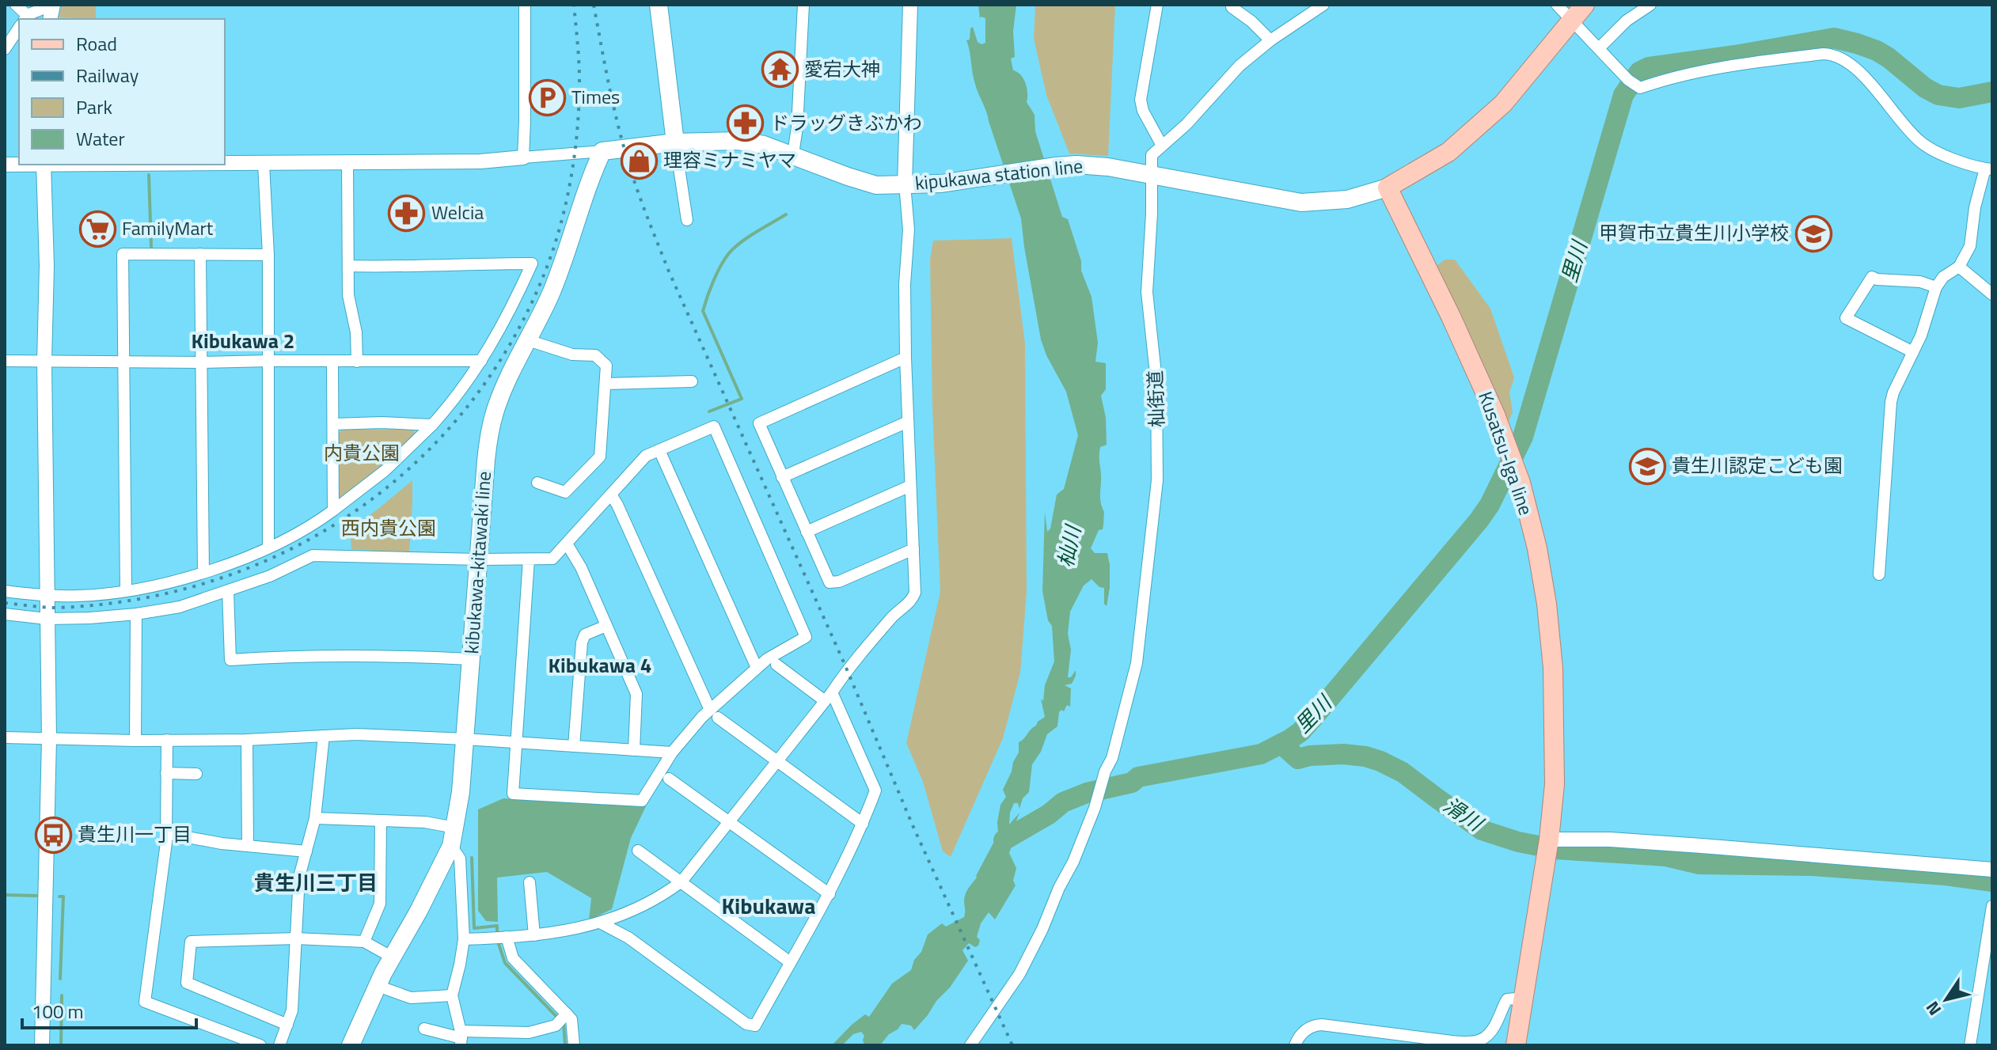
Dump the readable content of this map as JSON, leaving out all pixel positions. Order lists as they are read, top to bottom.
{
  "streets": {
    "main road": ["kipukawa station line", "Kusatsu-Iga line", "kibukawa-kitawaki line"],
    "street": ["杣街道"]
  },
  "crossings": [
    ["kipukawa station line", "杣街道"],
    ["kipukawa station line", "Kusatsu-Iga line"]
  ],
  "districts": [
    "Kibukawa 2",
    "Kibukawa 4",
    "貴生川三丁目",
    "Kibukawa"
  ],
  "water": ["里川", "杣川", "滑川"],
  "parks": ["内貴公園", "西内貴公園"],
  "places": {
    "temple": ["愛宕大神"],
    "parking": ["Times"],
    "pharmacy": ["ドラッグきぶかわ", "Welcia"],
    "shop": ["理容ミナミヤマ"],
    "supermarket": ["FamilyMart"],
    "school or university": ["甲賀市立貴生川小学校", "貴生川認定こども園"],
    "bus stop": ["貴生川一丁目"]
  },
  "legend": [
    "Road",
    "Railway",
    "Park",
    "Water"
  ],
  "scale_bar": "100 m",
  "north": "bottom left"
}
